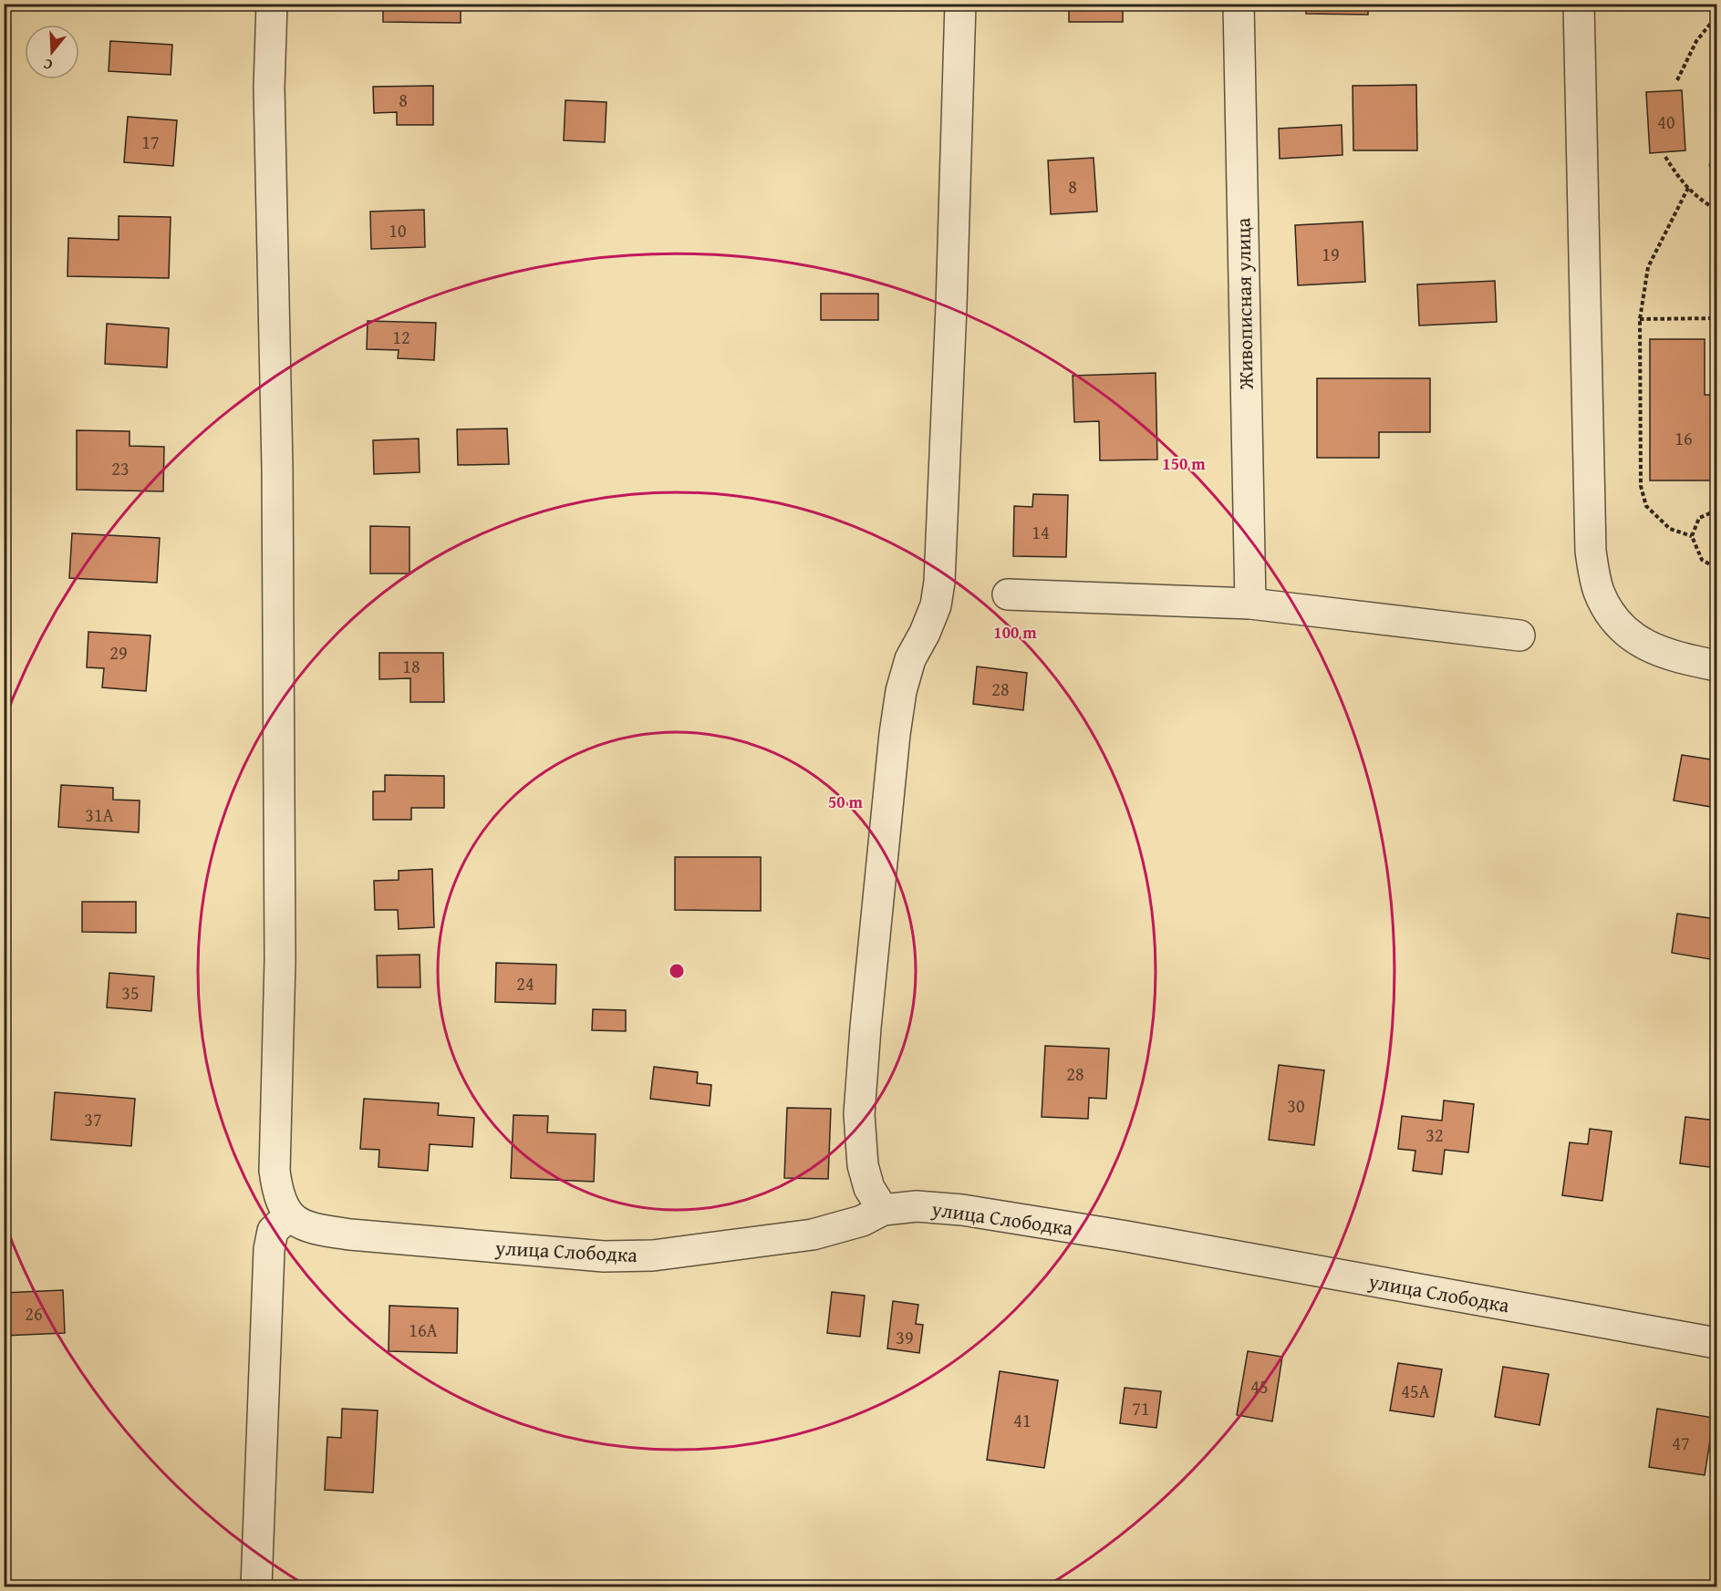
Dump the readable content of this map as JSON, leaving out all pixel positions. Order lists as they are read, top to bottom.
{
  "streets": {
    "street": ["Живописная улица", "улица Слободка"]
  },
  "house_numbers": [
    "8",
    "40",
    "17",
    "8",
    "10",
    "19",
    "12",
    "16",
    "23",
    "14",
    "29",
    "18",
    "28",
    "31А",
    "24",
    "35",
    "28",
    "30",
    "37",
    "32",
    "26",
    "16А",
    "39",
    "45",
    "45А",
    "71",
    "41",
    "47"
  ],
  "north": "bottom",
  "rings": ["150 m", "100 m", "50 m"]
}
